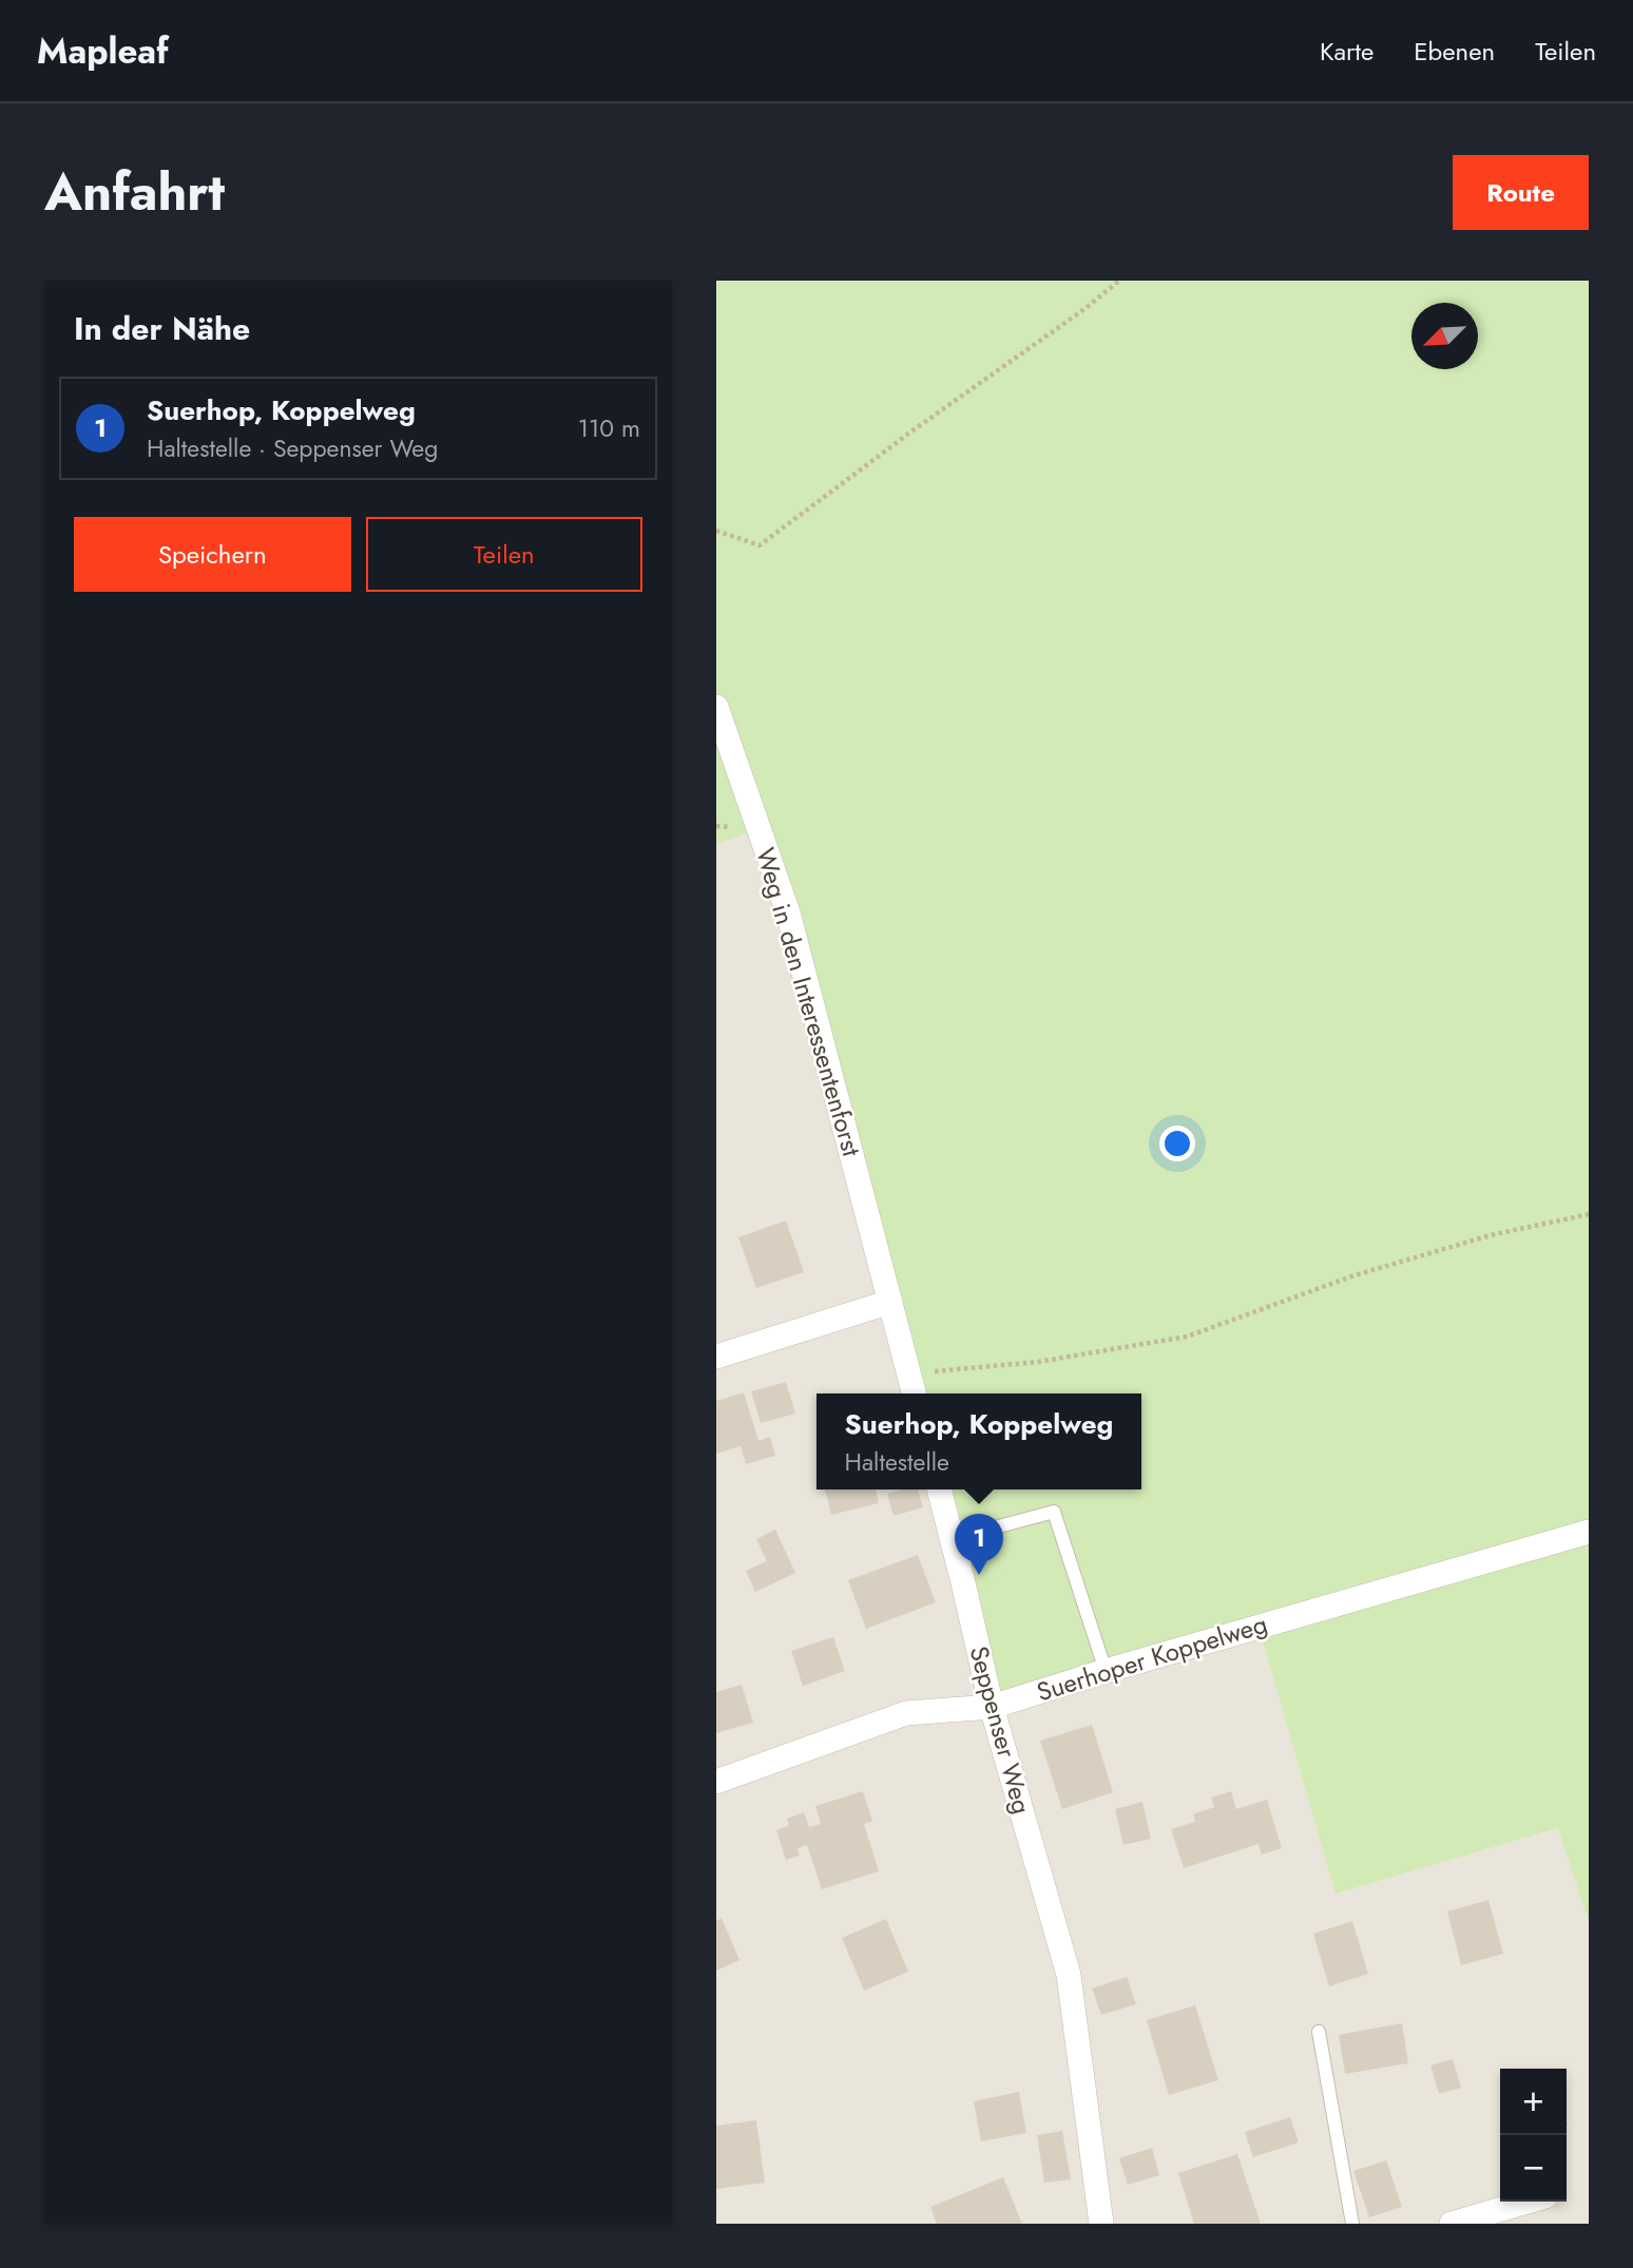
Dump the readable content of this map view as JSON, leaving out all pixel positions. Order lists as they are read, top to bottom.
{
  "streets": {
    "street": ["Weg in den Interessentenforst", "Suerhoper Koppelweg", "Seppenser Weg"]
  },
  "crossings": [
    ["Suerhoper Koppelweg", "Seppenser Weg"]
  ],
  "north": "bottom left",
  "page": {
    "header": "Mapleaf",
    "nav": ["Karte", "Ebenen", "Teilen"],
    "title": "Anfahrt",
    "buttons": [
      "Route",
      ["Speichern", "Teilen"]
    ],
    "heading": "In der Nähe",
    "list": [
      {
        "mark": "1",
        "name": "Suerhop, Koppelweg",
        "note": "Haltestelle · Seppenser Weg",
        "value": "110 m"
      }
    ],
    "popup": ["Suerhop, Koppelweg", "Haltestelle"],
    "pins": "1",
    "map_buttons": ["+", "−"]
  }
}
